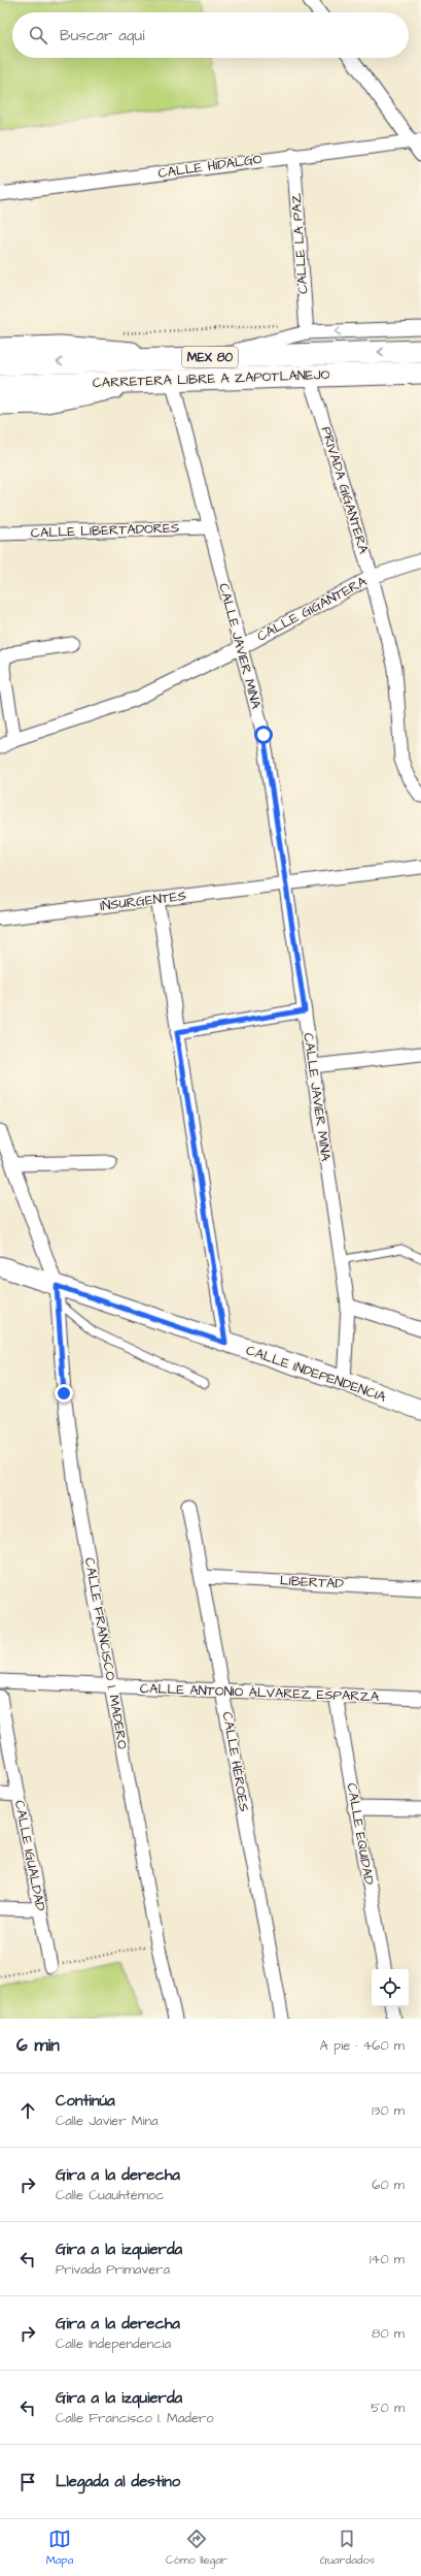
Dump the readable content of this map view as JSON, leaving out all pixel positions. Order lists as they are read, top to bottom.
{
  "streets": {
    "main road": ["MEX 80", "CARRETERA LIBRE A ZAPOTLANEJO"],
    "street": [
      "CALLE HIDALGO",
      "CALLE LA PAZ",
      "PRIVADA GIGANTERA",
      "CALLE LIBERTADORES",
      "CALLE GIGANTERA",
      "CALLE JAVIER MINA",
      "INSURGENTES",
      "CALLE INDEPENDENCIA",
      "LIBERTAD",
      "CALLE FRANCISCO I. MADERO",
      "CALLE ANTONIO ÁLVAREZ ESPARZA",
      "CALLE HÉROES",
      "CALLE EQUIDAD",
      "CALLE IGUALDAD"
    ]
  },
  "crossings": [
    ["CALLE HIDALGO", "CALLE LA PAZ"],
    ["CARRETERA LIBRE A ZAPOTLANEJO", "PRIVADA GIGANTERA"],
    ["CARRETERA LIBRE A ZAPOTLANEJO", "CALLE JAVIER MINA"],
    ["PRIVADA GIGANTERA", "CALLE GIGANTERA"],
    ["CALLE LIBERTADORES", "CALLE JAVIER MINA"],
    ["CALLE GIGANTERA", "CALLE JAVIER MINA"],
    ["CALLE JAVIER MINA", "INSURGENTES"],
    ["CALLE JAVIER MINA", "CALLE INDEPENDENCIA"],
    ["CALLE INDEPENDENCIA", "CALLE FRANCISCO I. MADERO"],
    ["LIBERTAD", "CALLE HÉROES"],
    ["CALLE FRANCISCO I. MADERO", "CALLE ANTONIO ÁLVAREZ ESPARZA"],
    ["CALLE ANTONIO ÁLVAREZ ESPARZA", "CALLE HÉROES"],
    ["CALLE ANTONIO ÁLVAREZ ESPARZA", "CALLE EQUIDAD"]
  ],
  "page": {
    "search": "Buscar aquí",
    "heading": ["6 min", "A pie · 460 m"],
    "list": [
      ["Continúa", "Calle Javier Mina", "130 m"],
      ["Gira a la derecha", "Calle Cuauhtémoc", "60 m"],
      ["Gira a la izquierda", "Privada Primavera", "140 m"],
      ["Gira a la derecha", "Calle Independencia", "80 m"],
      ["Gira a la izquierda", "Calle Francisco I. Madero", "50 m"],
      "Llegada al destino"
    ],
    "nav": ["Mapa", "Cómo llegar", "Guardados"]
  }
}
